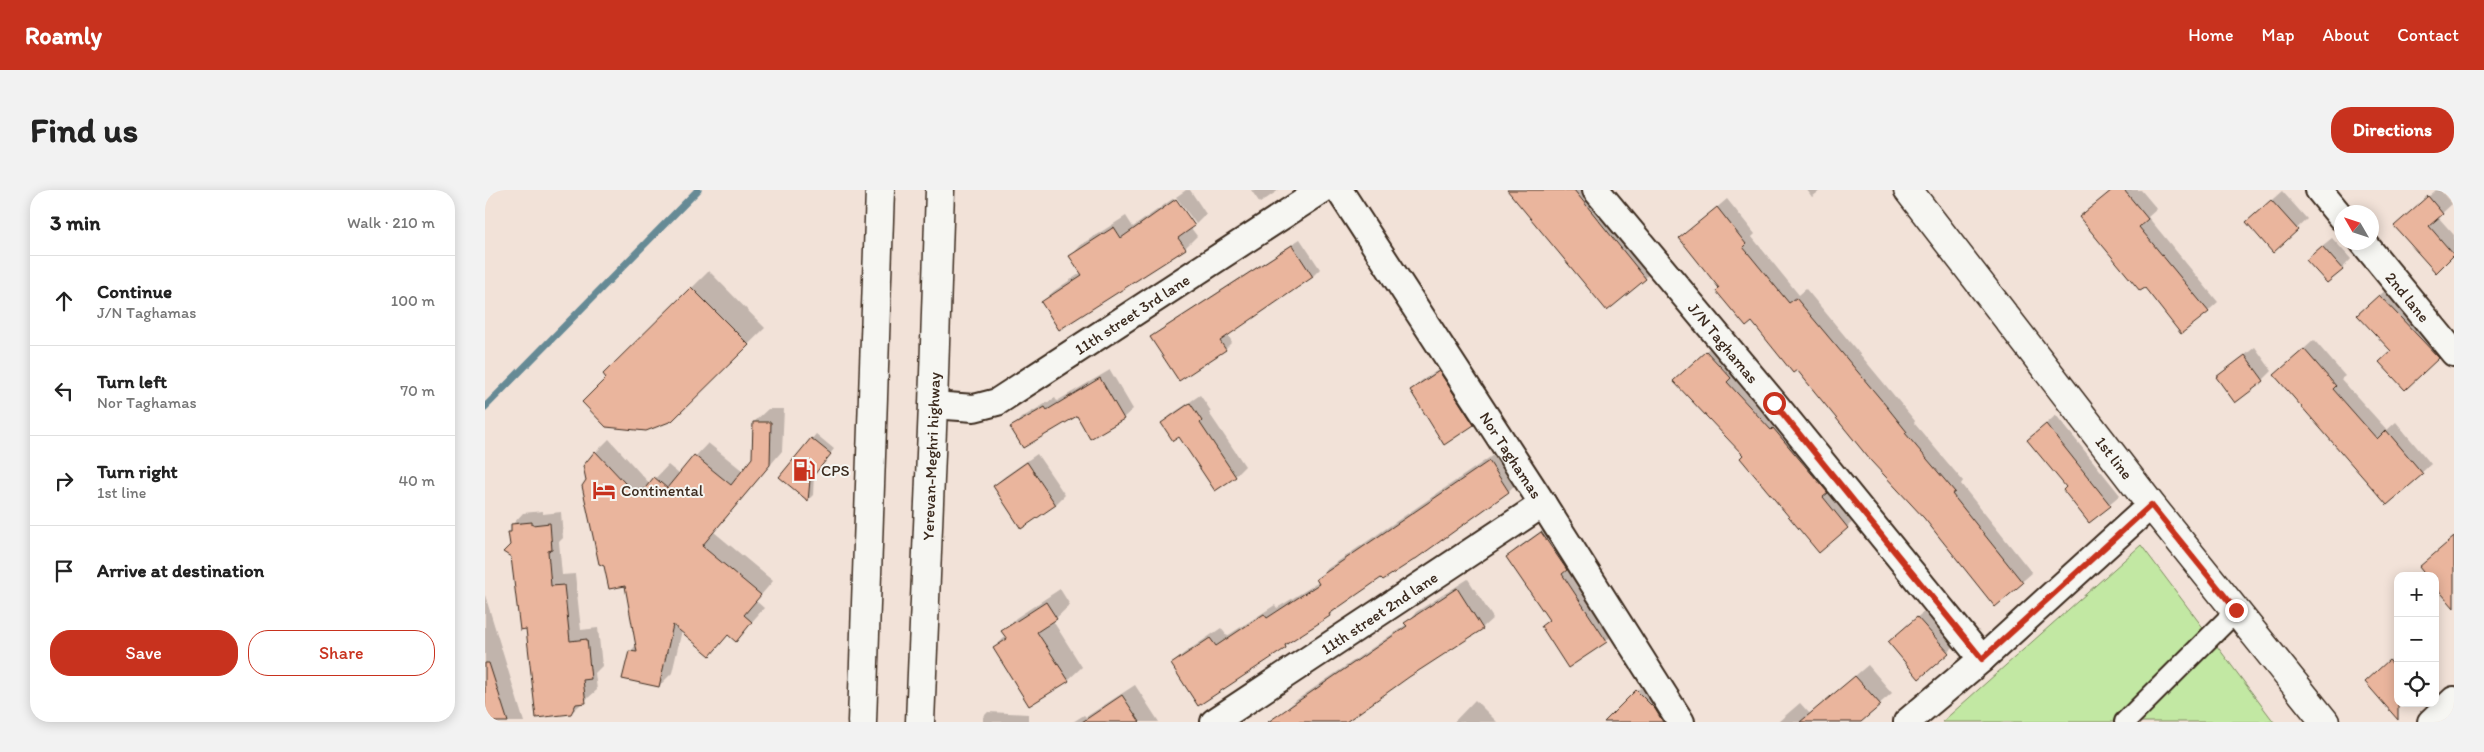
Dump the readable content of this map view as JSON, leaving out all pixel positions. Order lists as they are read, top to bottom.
{
  "streets": {
    "main road": ["Yerevan-Meghri highway", "1st line"],
    "street": [
      "2nd lane",
      "11th street 3rd lane",
      "J/N Taghamas",
      "Nor Taghamas",
      "11th street 2nd lane"
    ]
  },
  "crossings": [
    ["11th street 3rd lane", "Yerevan-Meghri highway"],
    ["Nor Taghamas", "11th street 2nd lane"]
  ],
  "places": {
    "fuel station": ["CPS"],
    "hotel": ["Continental"]
  },
  "north": "top left",
  "page": {
    "header": "Roamly",
    "nav": [
      "Home",
      "Map",
      "About",
      "Contact"
    ],
    "buttons": [
      "Directions",
      ["Save", "Share"]
    ],
    "title": "Find us",
    "heading": ["3 min", "Walk · 210 m"],
    "list": [
      ["Continue", "J/N Taghamas", "100 m"],
      ["Turn left", "Nor Taghamas", "70 m"],
      ["Turn right", "1st line", "40 m"],
      "Arrive at destination"
    ],
    "map_buttons": ["+", "−"]
  }
}
